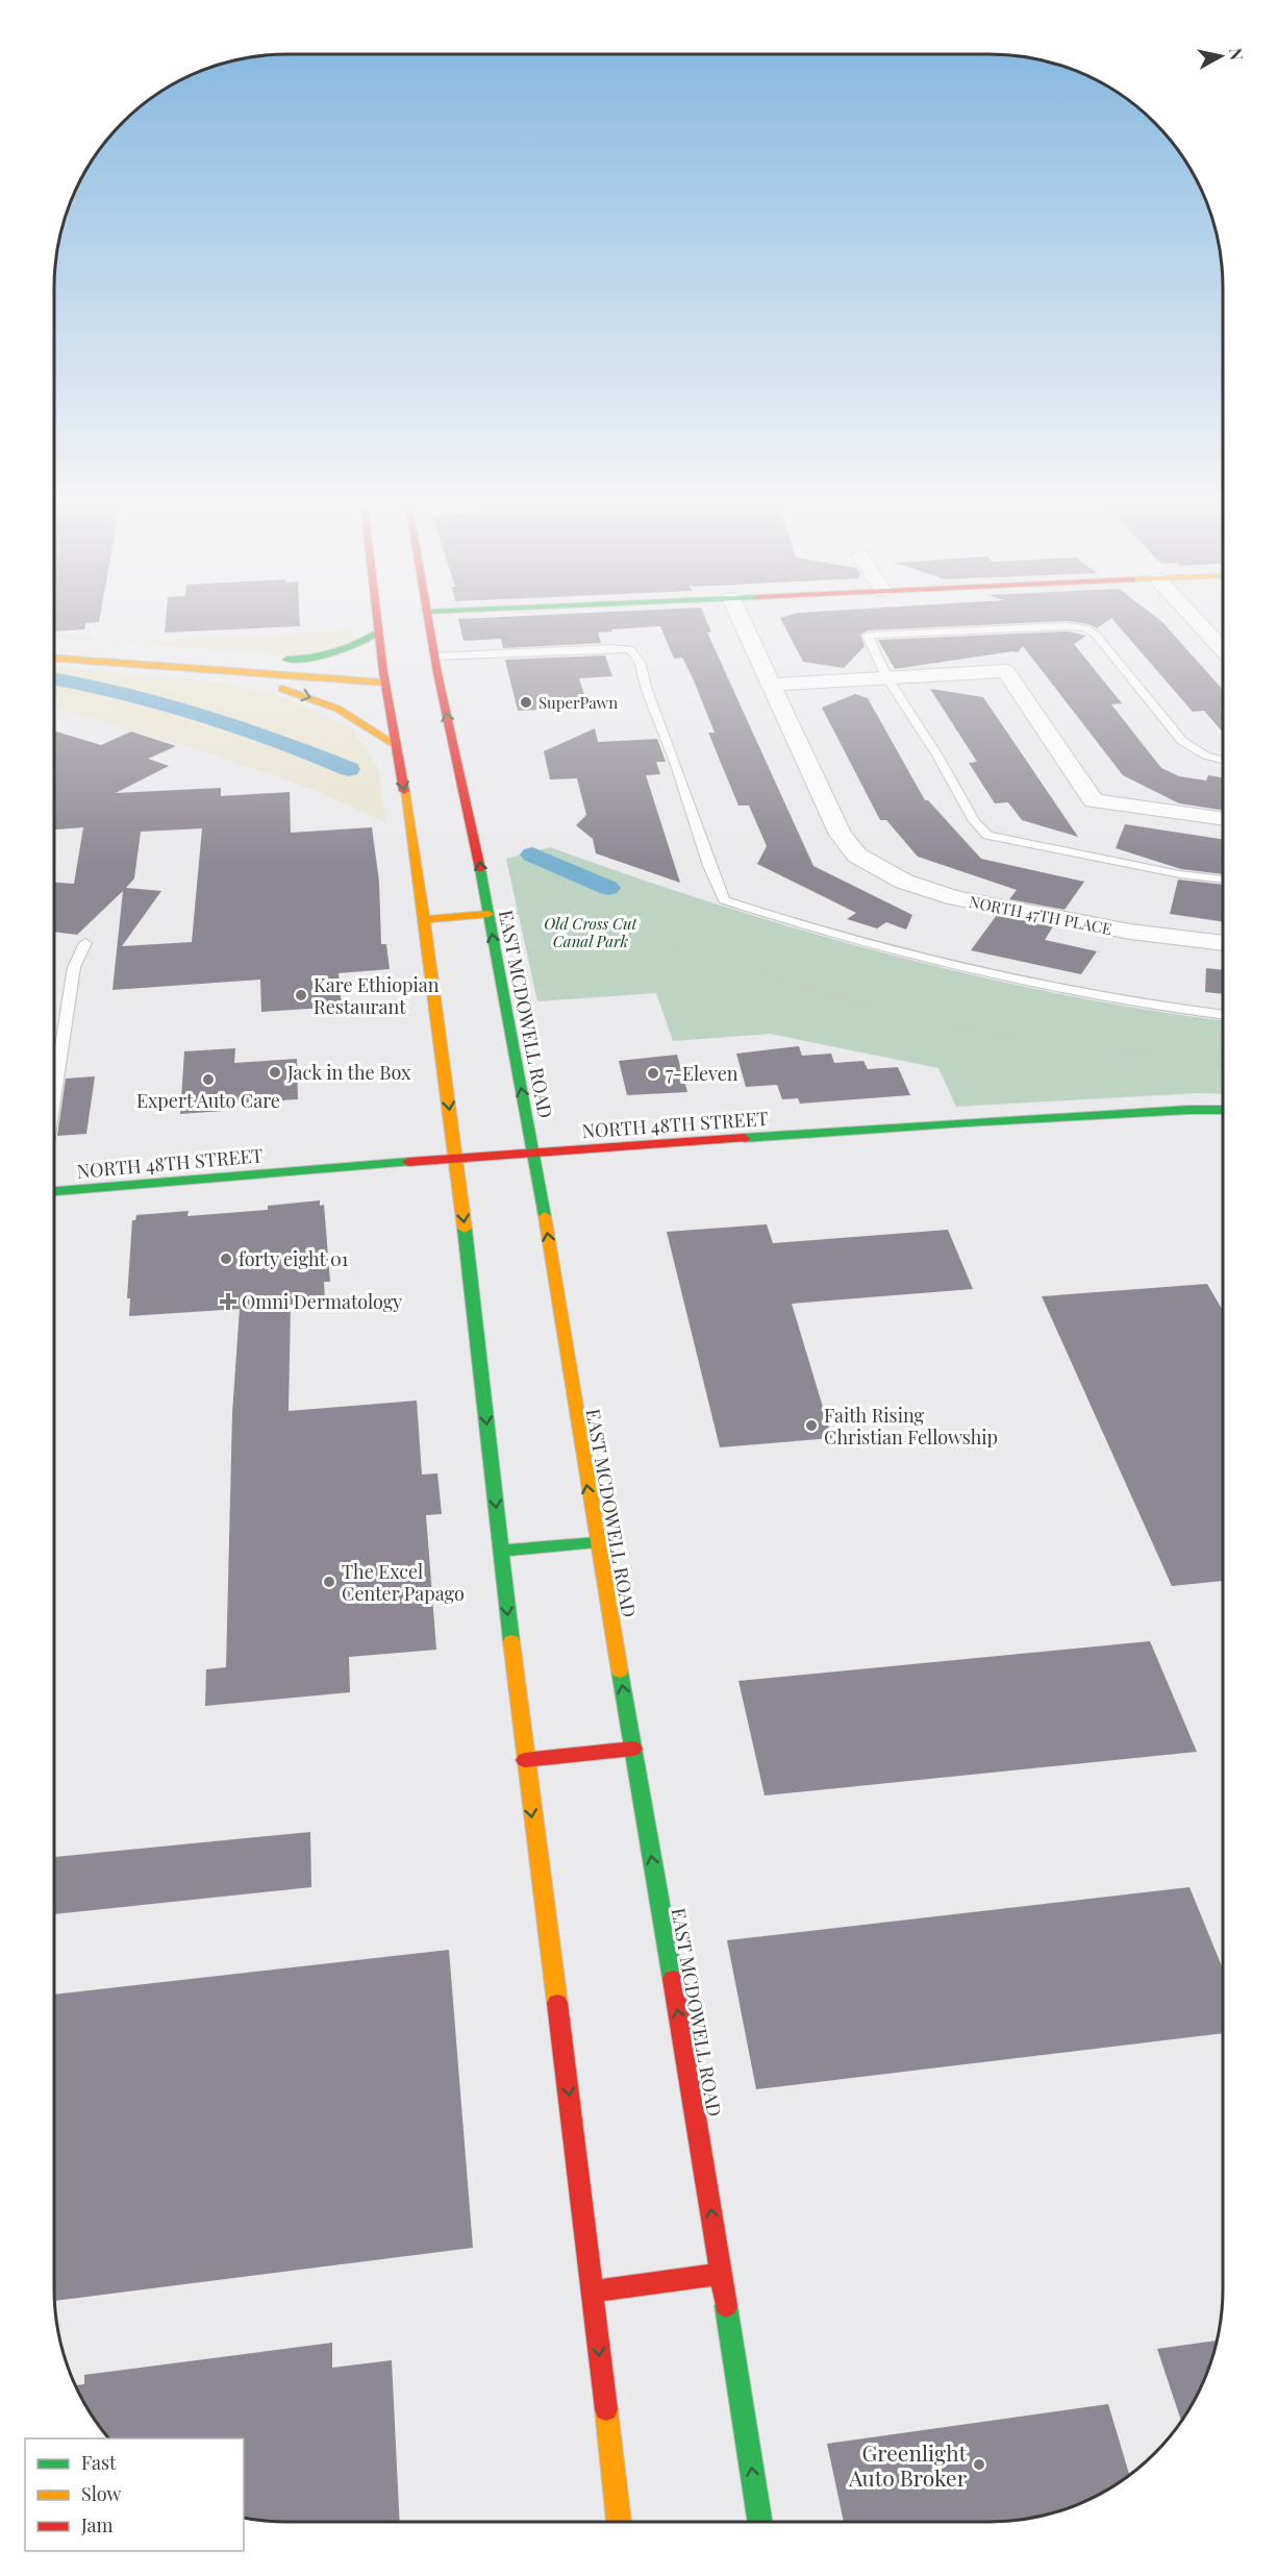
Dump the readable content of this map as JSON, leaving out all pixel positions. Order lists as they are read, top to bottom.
{
  "streets": {
    "main road": ["EAST MCDOWELL ROAD", "NORTH 48TH STREET"],
    "street": ["NORTH 47TH PLACE"]
  },
  "crossings": [
    ["EAST MCDOWELL ROAD", "NORTH 48TH STREET"]
  ],
  "parks": ["Old Cross Cut Canal Park"],
  "places": {
    "other": [
      "SuperPawn",
      "Kare Ethiopian Restaurant",
      "Jack in the Box",
      "7-Eleven",
      "Expert Auto Care",
      "forty eight 01",
      "Faith Rising Christian Fellowship",
      "The Excel Center Papago",
      "Greenlight Auto Broker"
    ],
    "health": ["Omni Dermatology"]
  },
  "legend": ["Fast", "Slow", "Jam"],
  "north": "right"
}
